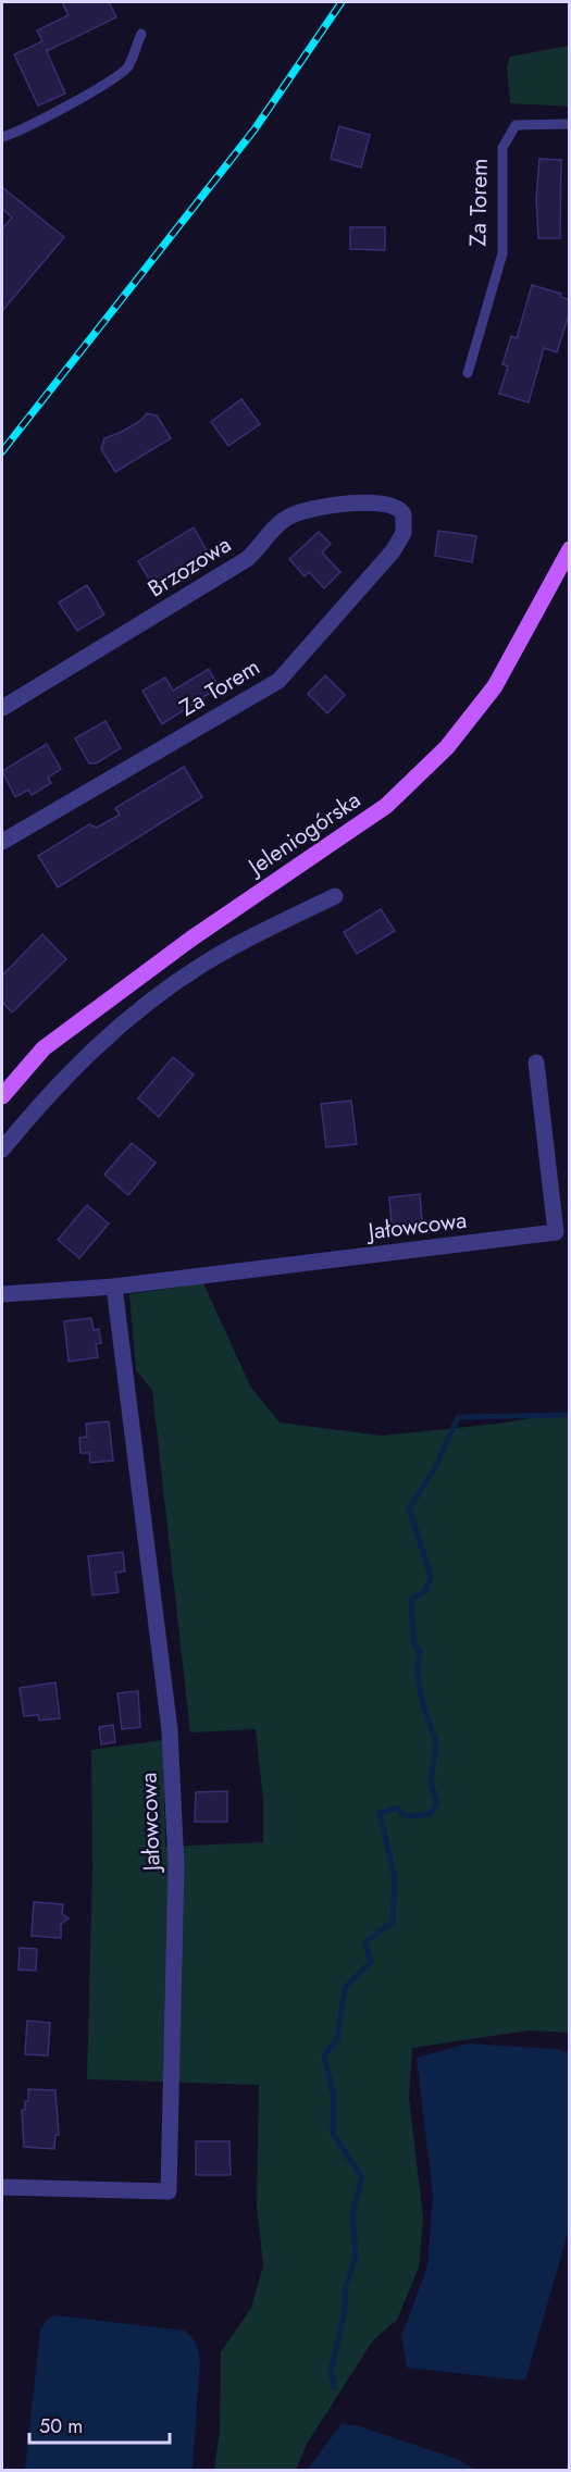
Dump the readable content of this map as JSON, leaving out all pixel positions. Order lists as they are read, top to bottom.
{
  "streets": {
    "main road": ["Jeleniogórska"],
    "street": ["Za Torem", "Brzozowa", "Jałowcowa"]
  },
  "crossings": [
    ["Za Torem", "Brzozowa"]
  ],
  "scale_bar": "50 m"
}
